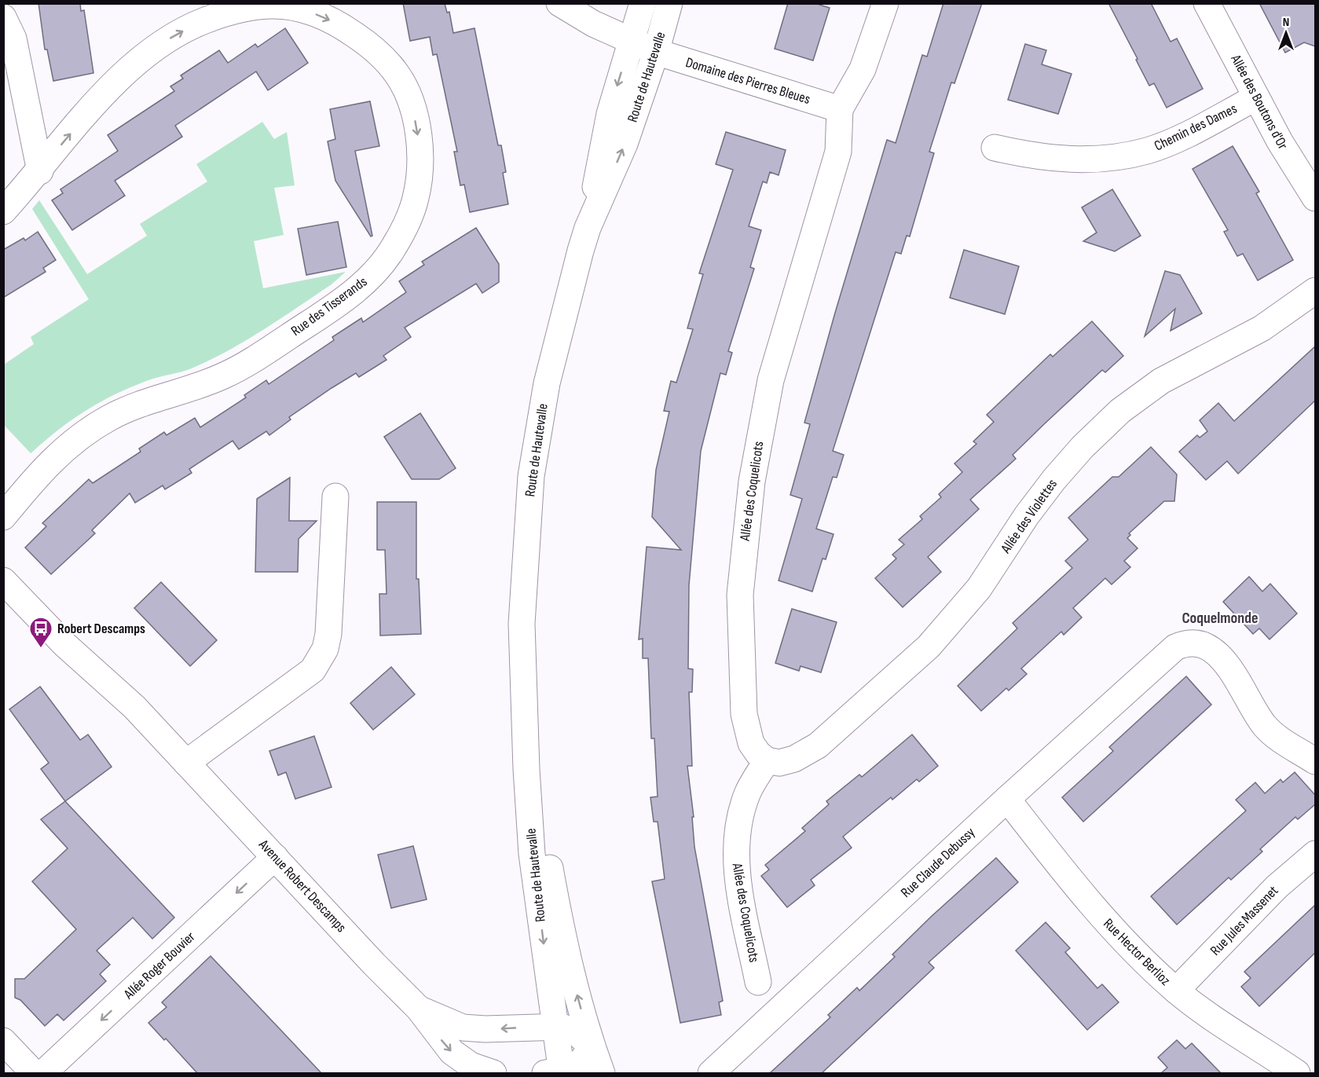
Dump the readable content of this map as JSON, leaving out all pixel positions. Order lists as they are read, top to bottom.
{
  "streets": {
    "street": [
      "Route de Hautevalle",
      "Domaine des Pierres Bleues",
      "Allée des Boutons d'Or",
      "Chemin des Dames",
      "Rue des Tisserands",
      "Allée des Coquelicots",
      "Allée des Violettes",
      "Rue Claude Debussy",
      "Avenue Robert Descamps",
      "Rue Jules Massenet",
      "Rue Hector Berlioz",
      "Allée Roger Bouvier"
    ]
  },
  "crossings": [
    ["Route de Hautevalle", "Domaine des Pierres Bleues"],
    ["Route de Hautevalle", "Avenue Robert Descamps"],
    ["Domaine des Pierres Bleues", "Allée des Coquelicots"],
    ["Allée des Boutons d'Or", "Chemin des Dames"],
    ["Allée des Coquelicots", "Allée des Violettes"],
    ["Rue Claude Debussy", "Rue Hector Berlioz"],
    ["Avenue Robert Descamps", "Allée Roger Bouvier"],
    ["Rue Jules Massenet", "Rue Hector Berlioz"]
  ],
  "one_way": ["Allée Roger Bouvier"],
  "districts": ["Coquelmonde"],
  "places": {
    "bus stop": ["Robert Descamps"]
  },
  "north": "top"
}
